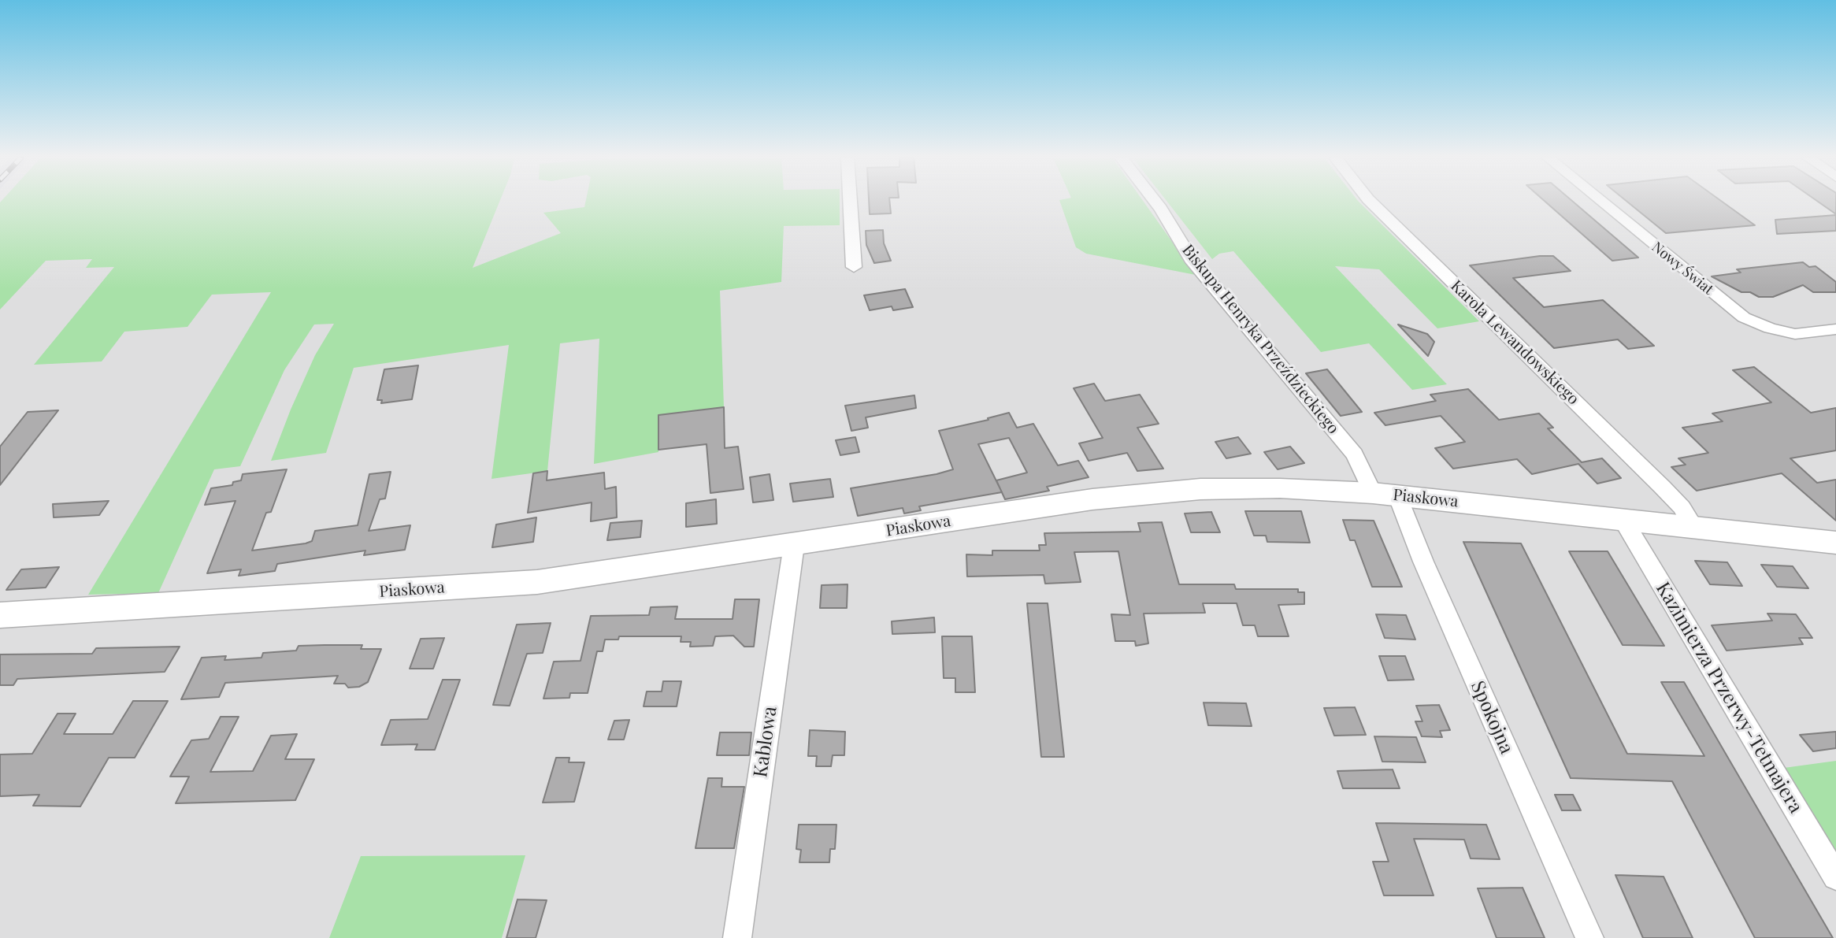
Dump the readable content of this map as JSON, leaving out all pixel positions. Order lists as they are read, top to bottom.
{
  "streets": {
    "street": [
      "Nowy Świat",
      "Biskupa Henryka Przeździeckiego",
      "Karola Lewandowskiego",
      "Piaskowa",
      "Kazimierza Przerwy-Tetmajera",
      "Spokojna",
      "Kablowa"
    ]
  },
  "crossings": [
    ["Biskupa Henryka Przeździeckiego", "Piaskowa"],
    ["Biskupa Henryka Przeździeckiego", "Spokojna"],
    ["Karola Lewandowskiego", "Piaskowa"],
    ["Piaskowa", "Kazimierza Przerwy-Tetmajera"],
    ["Piaskowa", "Spokojna"],
    ["Piaskowa", "Kablowa"]
  ]
}
